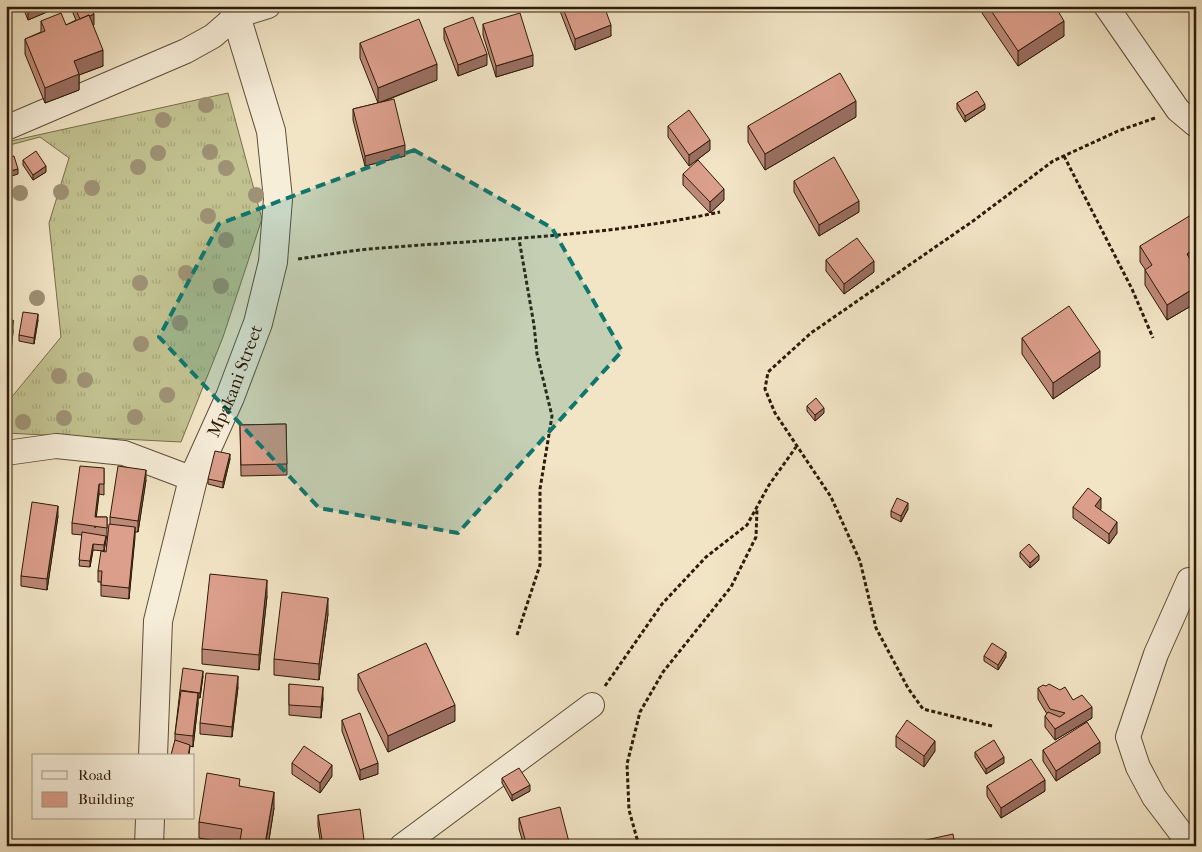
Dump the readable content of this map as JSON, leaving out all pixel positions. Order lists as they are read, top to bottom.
{
  "streets": {
    "street": ["Mpakani Street"]
  },
  "legend": ["Road", "Building"]
}
